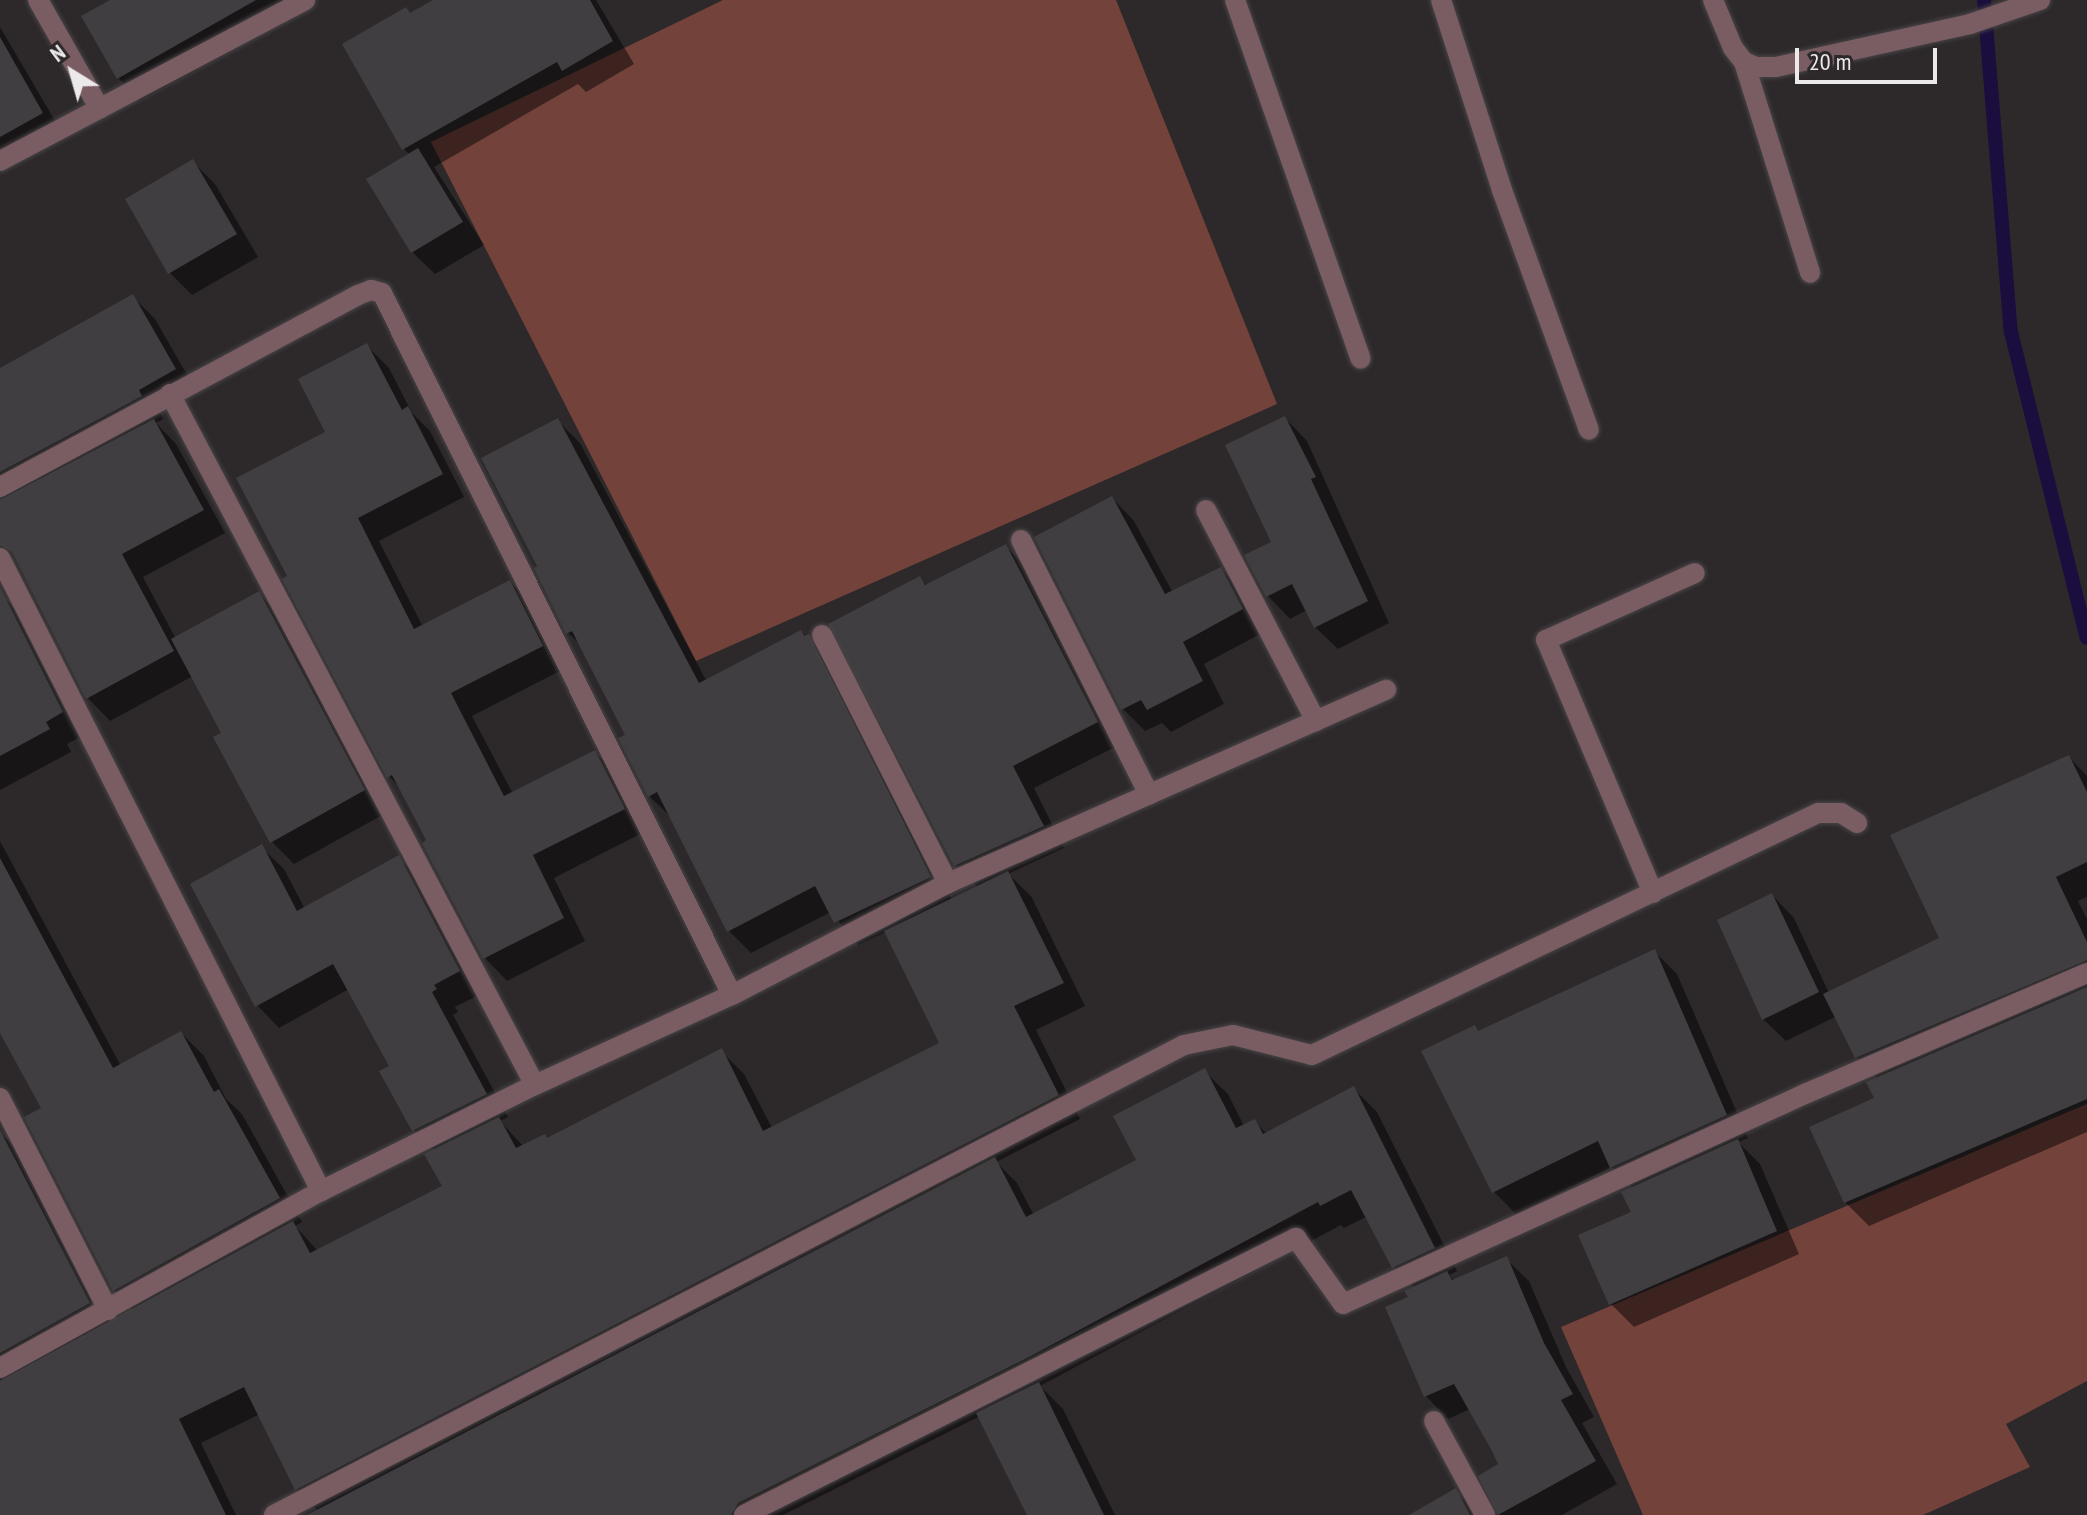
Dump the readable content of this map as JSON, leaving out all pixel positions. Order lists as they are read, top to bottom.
{
  "scale_bar": "20 m",
  "north": "top left"
}
